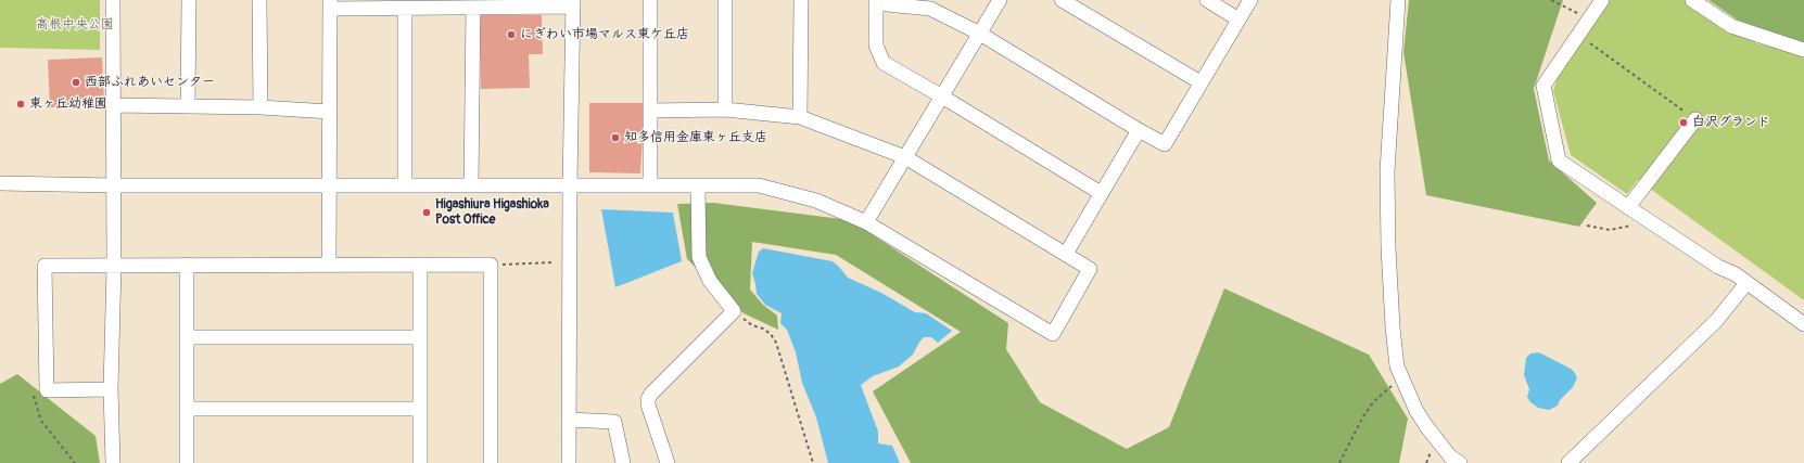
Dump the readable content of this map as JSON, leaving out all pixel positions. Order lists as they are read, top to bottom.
{
  "parks": ["高根中央公園"],
  "places": [
    "にぎわい市場マルス東ケ丘店",
    "西部ふれあいセンター",
    "東ヶ丘幼稚園",
    "白沢グランド",
    "知多信用金庫東ヶ丘支店",
    "Higashiura Higashioka Post Office"
  ]
}
